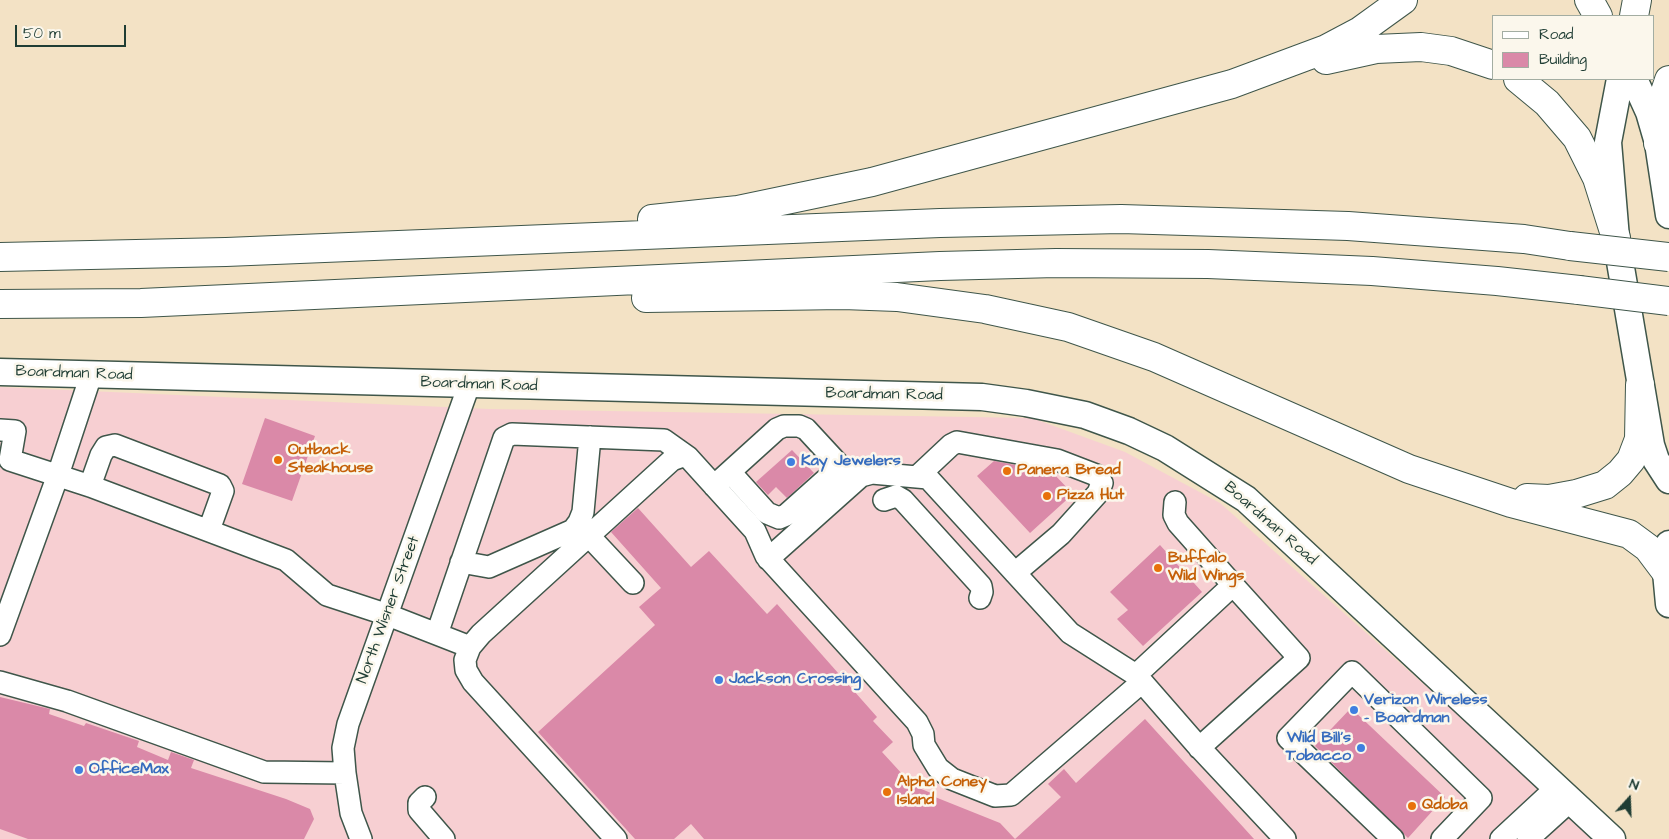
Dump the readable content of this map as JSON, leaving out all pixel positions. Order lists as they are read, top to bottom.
{
  "streets": {
    "main road": ["Boardman Road"],
    "street": ["North Wisner Street"]
  },
  "crossings": [
    ["Boardman Road", "North Wisner Street"]
  ],
  "places": [
    "Outback Steakhouse",
    "Kay Jewelers",
    "Panera Bread",
    "Pizza Hut",
    "Buffalo Wild Wings",
    "Jackson Crossing",
    "Verizon Wireless - Boardman",
    "Wild Bill's Tobacco",
    "OfficeMax",
    "Alpha Coney Island",
    "Qdoba"
  ],
  "legend": ["Road", "Building"],
  "scale_bar": "50 m",
  "north": "top"
}
